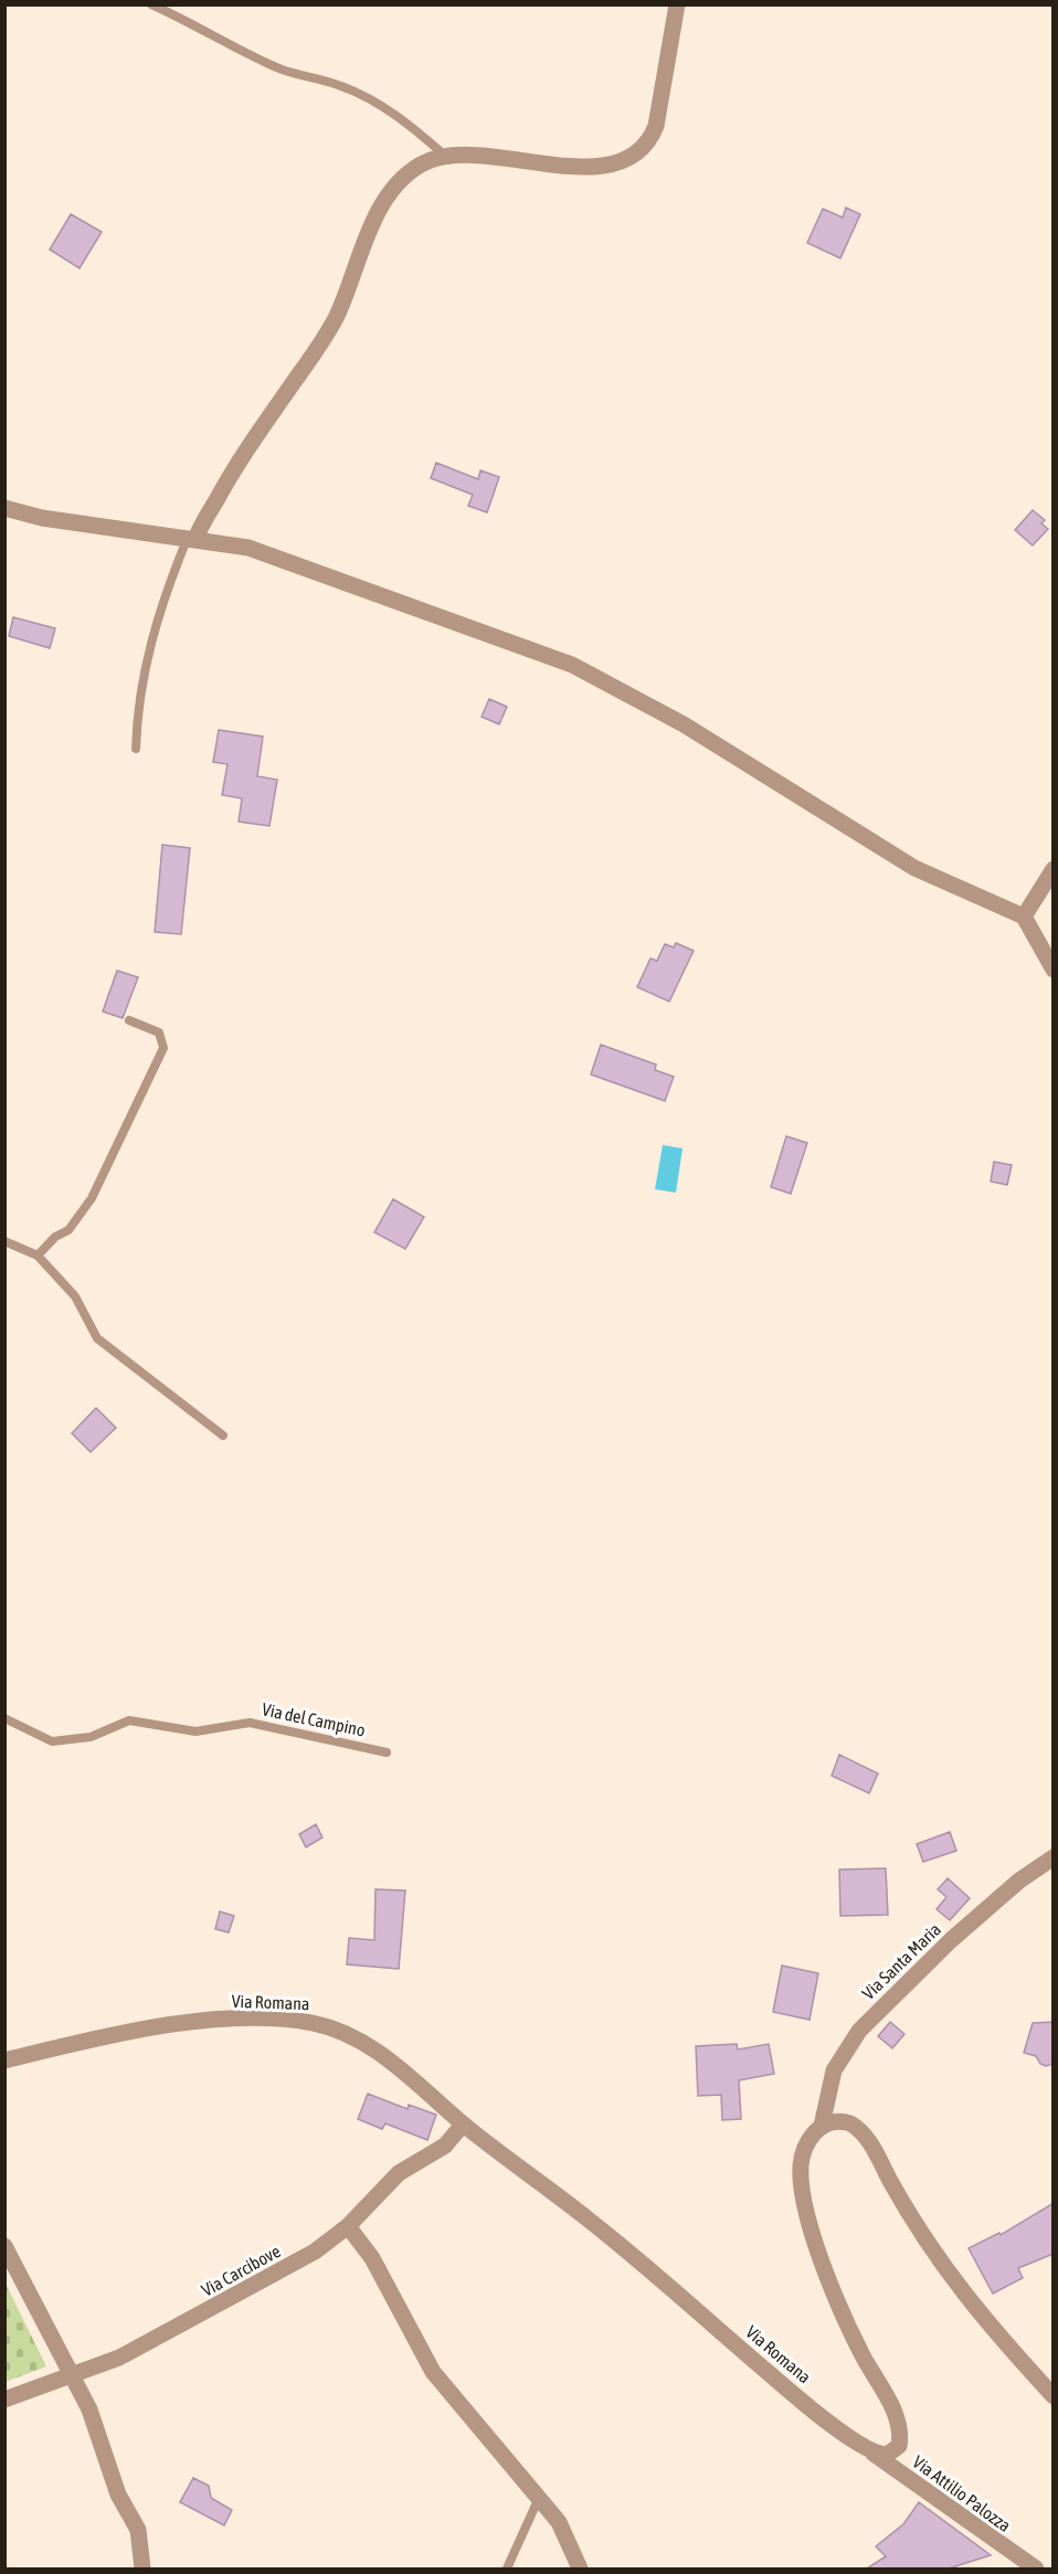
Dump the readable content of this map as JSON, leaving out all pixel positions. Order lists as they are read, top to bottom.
{
  "streets": {
    "street": [
      "Via Santa Maria",
      "Via Romana",
      "Via Carcibove",
      "Via Attilio Palozza"
    ],
    "lane": ["Via del Campino"]
  },
  "crossings": [
    ["Via Romana", "Via Carcibove"],
    ["Via Romana", "Via Attilio Palozza"]
  ]
}
